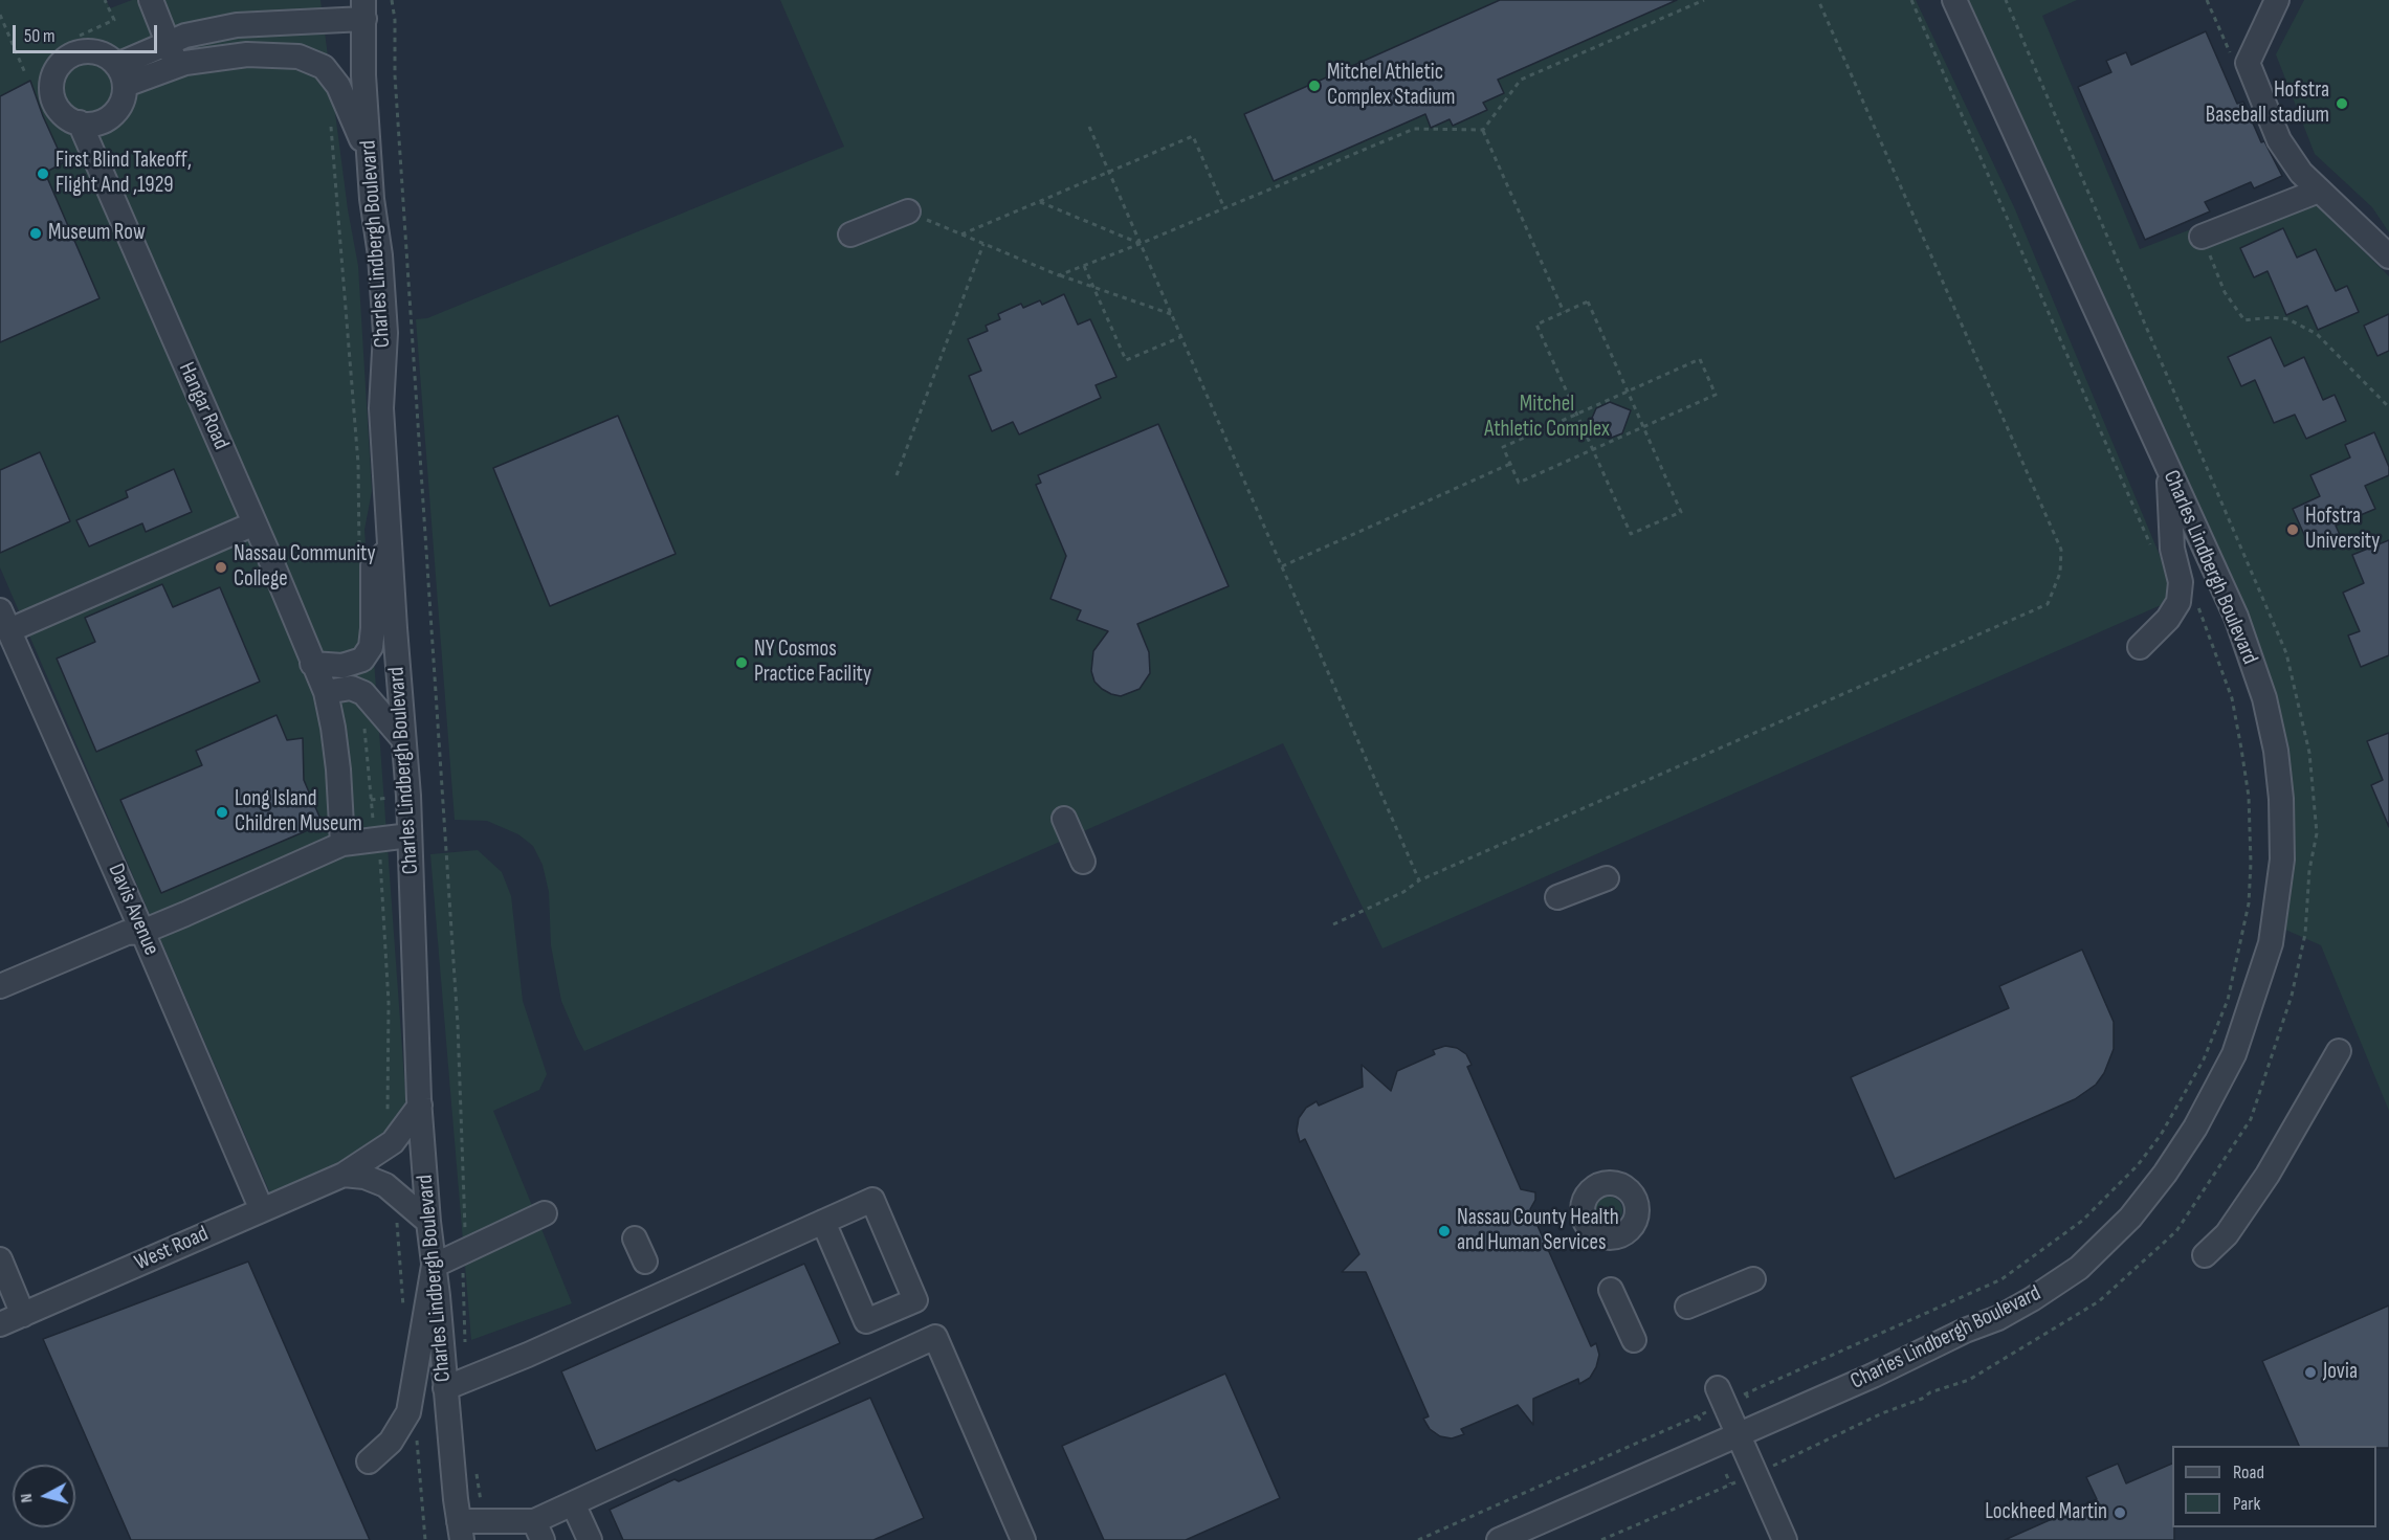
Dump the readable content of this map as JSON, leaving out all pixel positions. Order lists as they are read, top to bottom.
{
  "streets": {
    "street": [
      "Charles Lindbergh Boulevard",
      "Hangar Road",
      "Davis Avenue",
      "West Road"
    ]
  },
  "crossings": [
    ["Charles Lindbergh Boulevard", "West Road"],
    ["Davis Avenue", "West Road"]
  ],
  "parks": ["Mitchel Athletic Complex"],
  "places": [
    "Mitchel Athletic Complex Stadium",
    "Hofstra Baseball stadium",
    "First Blind Takeoff, Flight And ,1929",
    "Museum Row",
    "Hofstra University",
    "Nassau Community College",
    "NY Cosmos Practice Facility",
    "Long Island Children Museum",
    "Nassau County Health and Human Services",
    "Jovia",
    "Lockheed Martin"
  ],
  "legend": ["Road", "Park"],
  "scale_bar": "50 m",
  "north": "left"
}
